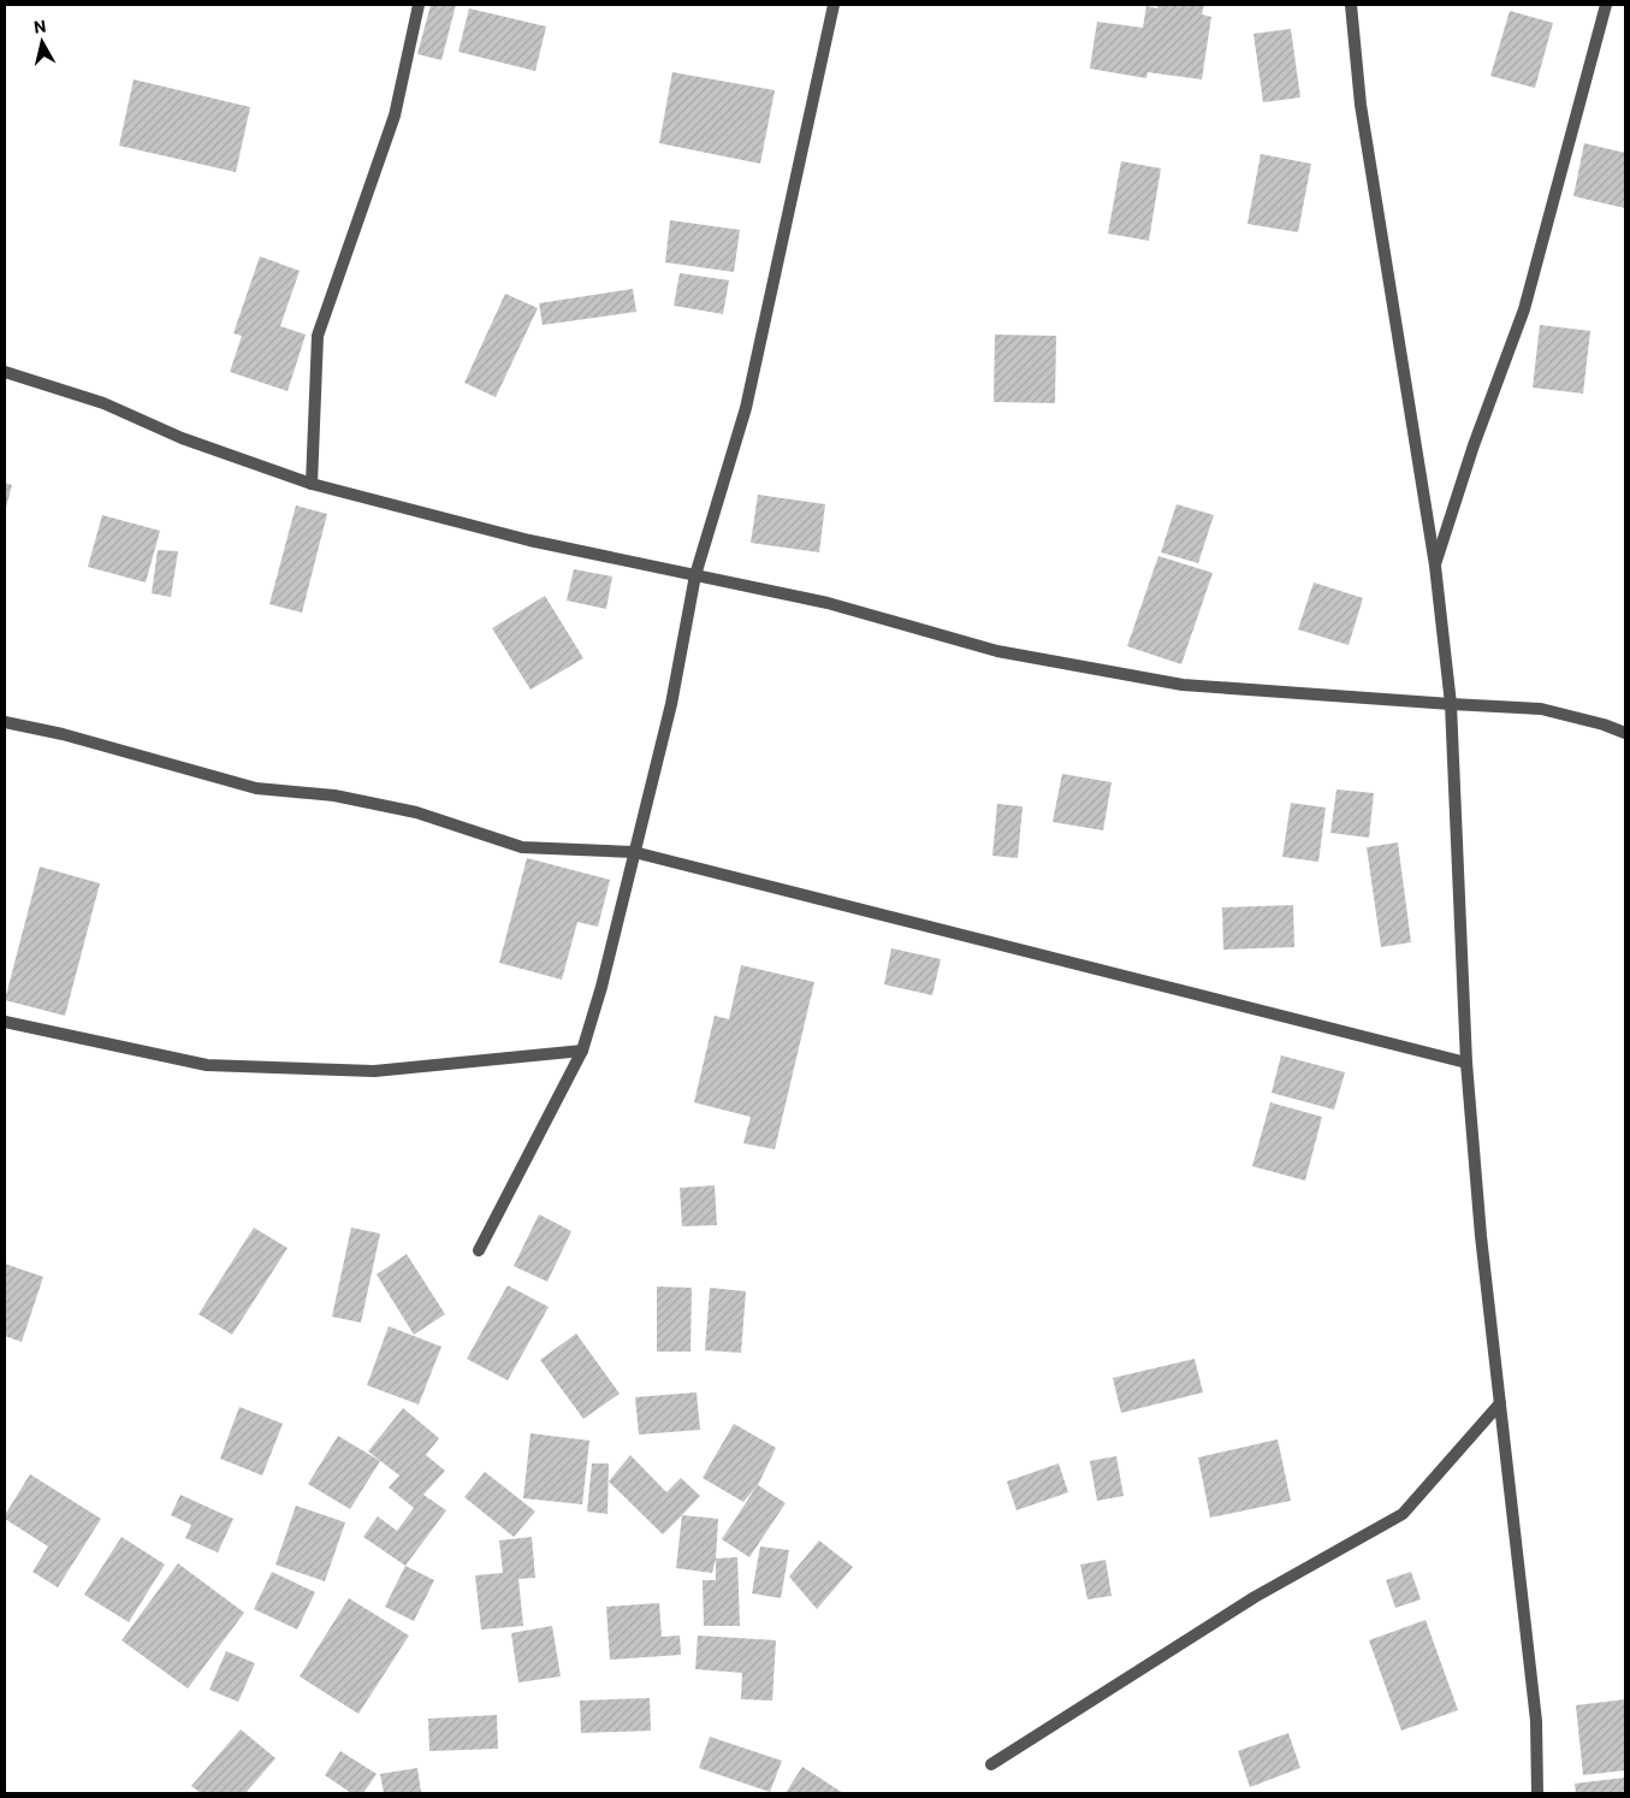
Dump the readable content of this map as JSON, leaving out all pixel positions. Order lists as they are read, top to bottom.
{
  "north": "top"
}
